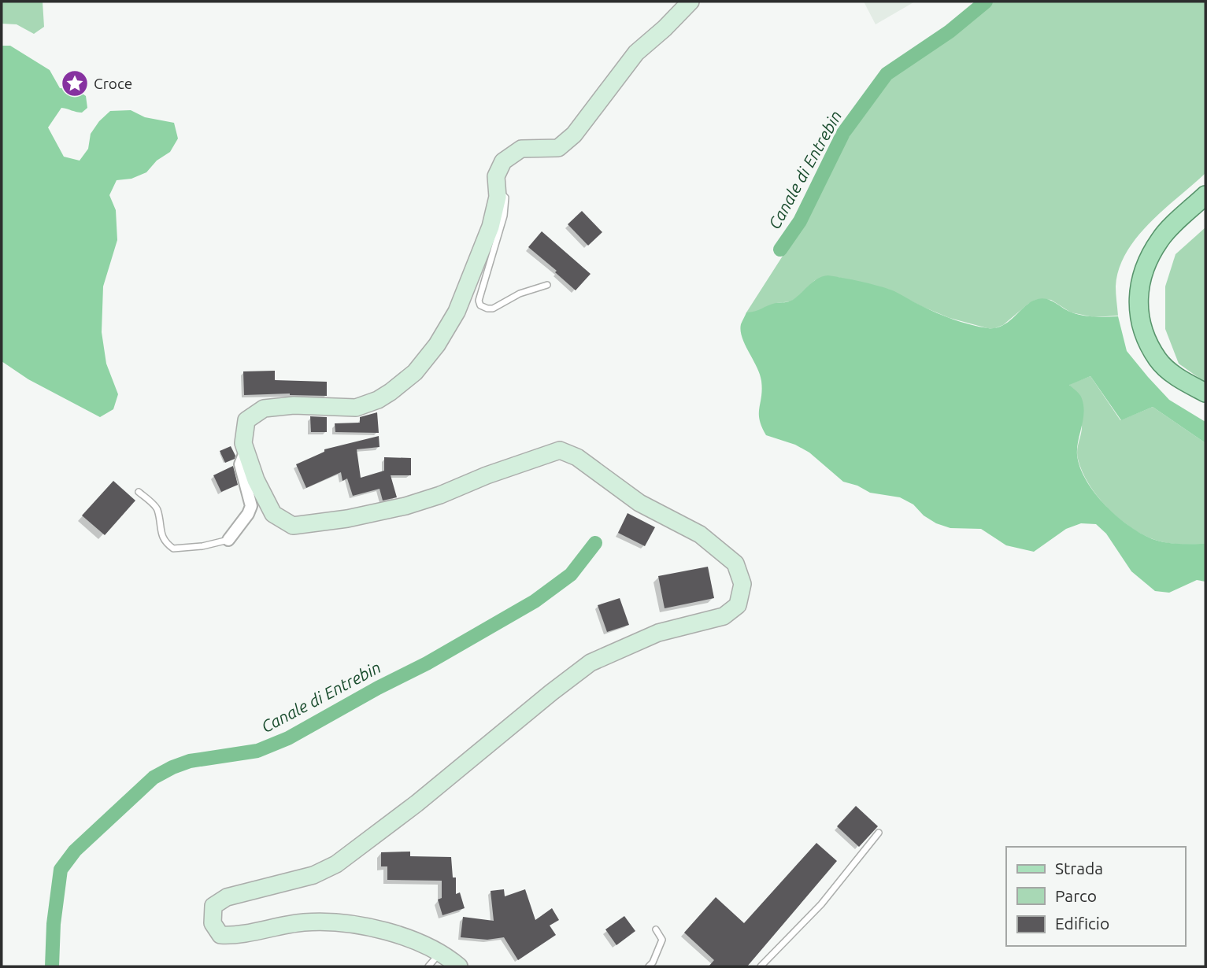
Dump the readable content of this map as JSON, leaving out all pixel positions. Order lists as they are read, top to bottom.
{
  "water": ["Canale di Entrebin"],
  "places": {
    "place": ["Croce"]
  },
  "legend": ["Strada", "Parco", "Edificio"]
}
